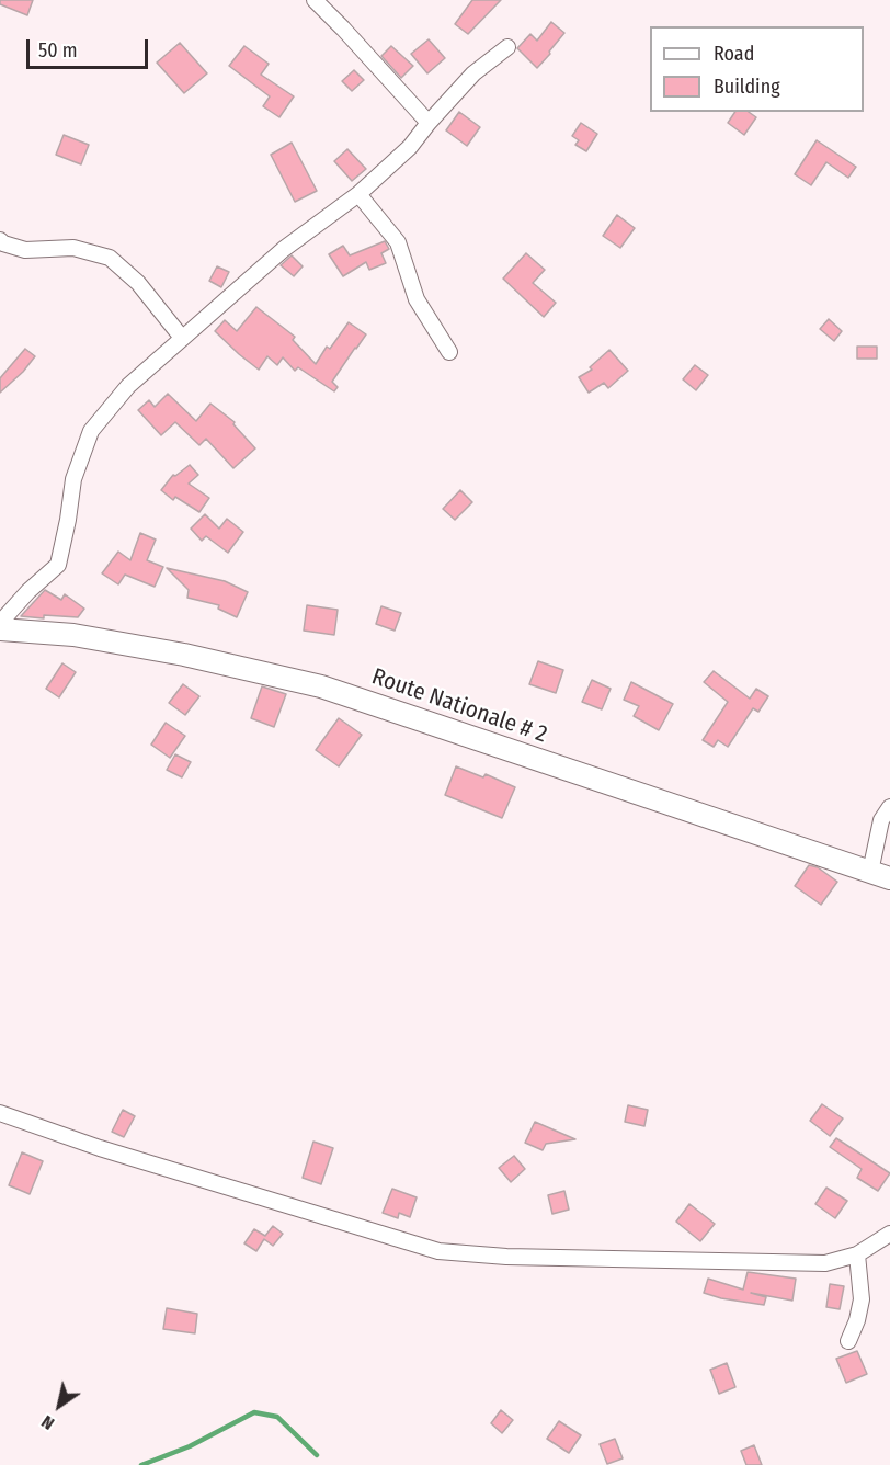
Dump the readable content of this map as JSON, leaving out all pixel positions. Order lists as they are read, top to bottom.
{
  "streets": {
    "main road": ["Route Nationale # 2"]
  },
  "legend": ["Road", "Building"],
  "scale_bar": "50 m",
  "north": "bottom left"
}
